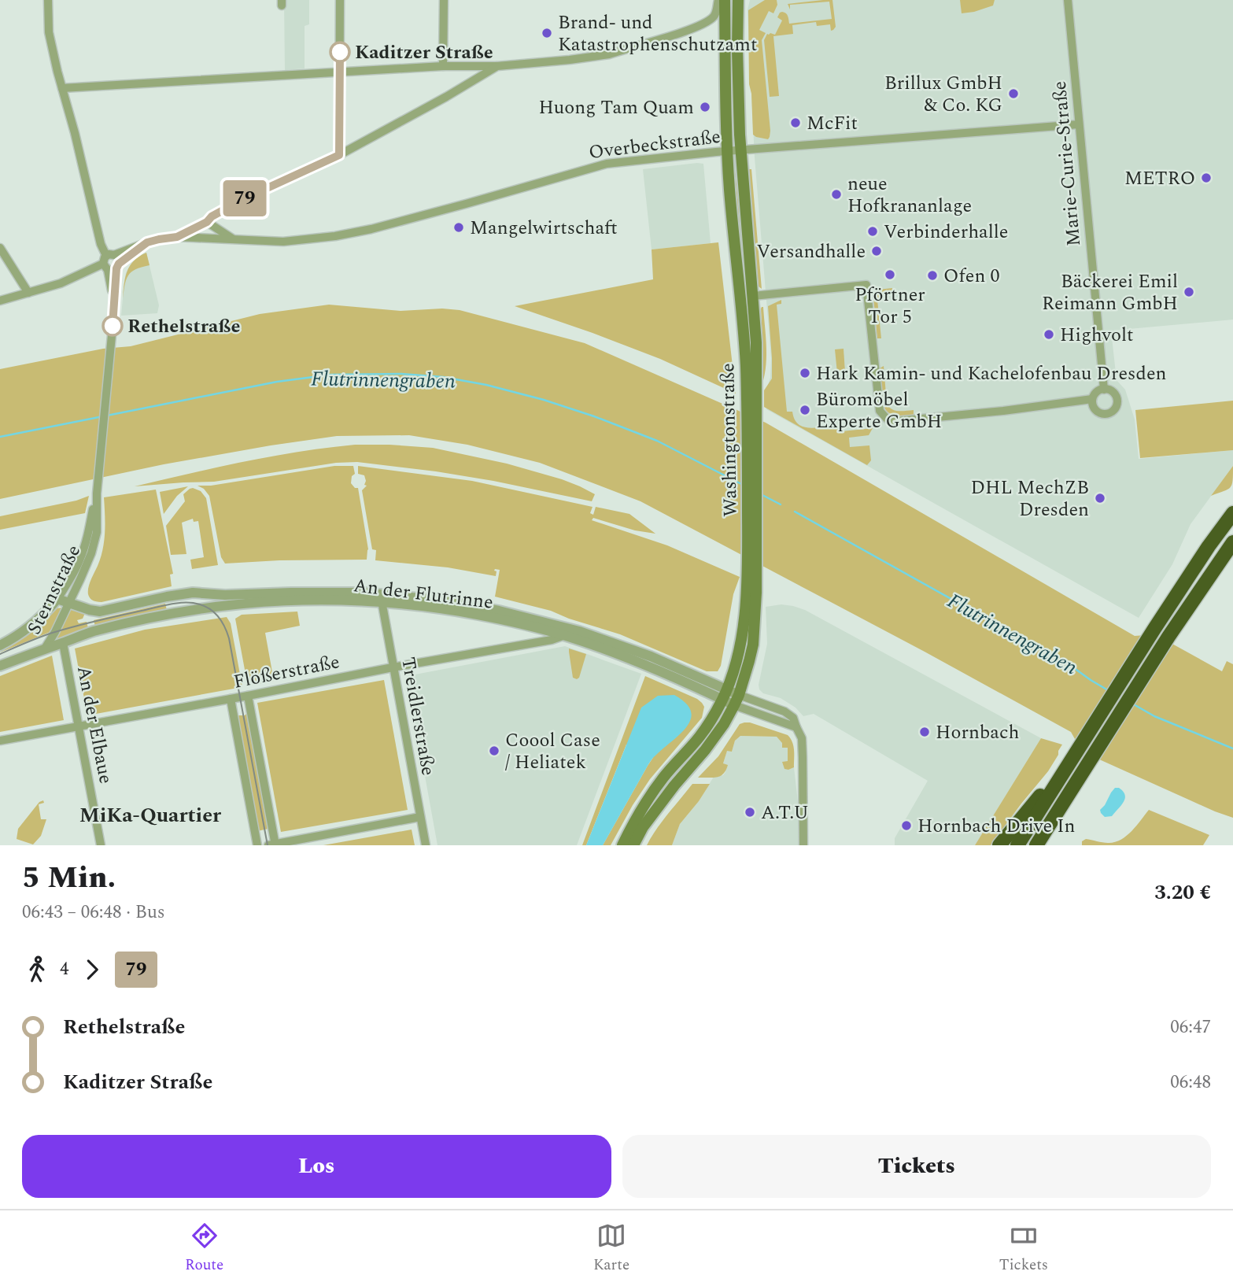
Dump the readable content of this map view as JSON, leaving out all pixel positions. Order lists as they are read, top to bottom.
{
  "streets": {
    "main road": ["Washingtonstraße"],
    "street": [
      "Overbeckstraße",
      "Marie-Curie-Straße",
      "Sternstraße",
      "An der Flutrinne",
      "Flößerstraße",
      "Treidlerstraße",
      "An der Elbaue"
    ]
  },
  "crossings": [
    ["Overbeckstraße", "Marie-Curie-Straße"],
    ["Overbeckstraße", "Washingtonstraße"],
    ["Washingtonstraße", "An der Flutrinne"],
    ["Sternstraße", "An der Flutrinne"],
    ["An der Flutrinne", "Flößerstraße"],
    ["An der Flutrinne", "Treidlerstraße"],
    ["An der Flutrinne", "An der Elbaue"],
    ["Flößerstraße", "Treidlerstraße"],
    ["Flößerstraße", "An der Elbaue"]
  ],
  "districts": ["MiKa-Quartier"],
  "water": ["Flutrinnengraben"],
  "places": [
    "Brand- und Katastrophenschutzamt",
    "Kaditzer Straße",
    "Brillux GmbH & Co. KG",
    "Huong Tam Quam",
    "McFit",
    "METRO",
    "neue Hofkrananlage",
    "Mangelwirtschaft",
    "Verbinderhalle",
    "Versandhalle",
    "Pförtner Tor 5",
    "Ofen 0",
    "Bäckerei Emil Reimann GmbH",
    "Rethelstraße",
    "Highvolt",
    "Hark Kamin- und Kachelofenbau Dresden",
    "Büromöbel Experte GmbH",
    "DHL MechZB Dresden",
    "Hornbach",
    "Coool Case / Heliatek",
    "A.T.U",
    "Hornbach Drive In"
  ],
  "lines": ["bus line 79"],
  "page": {
    "on_map": "79",
    "heading": ["5 Min.", "06:43 – 06:48 · Bus", "3.20 €"],
    "legs": ["4", "79"],
    "list": [
      {
        "name": "Rethelstraße",
        "value": "06:47"
      },
      {
        "name": "Kaditzer Straße",
        "value": "06:48"
      }
    ],
    "buttons": ["Los", "Tickets"],
    "tabs": ["Route", "Karte", "Tickets"]
  }
}
